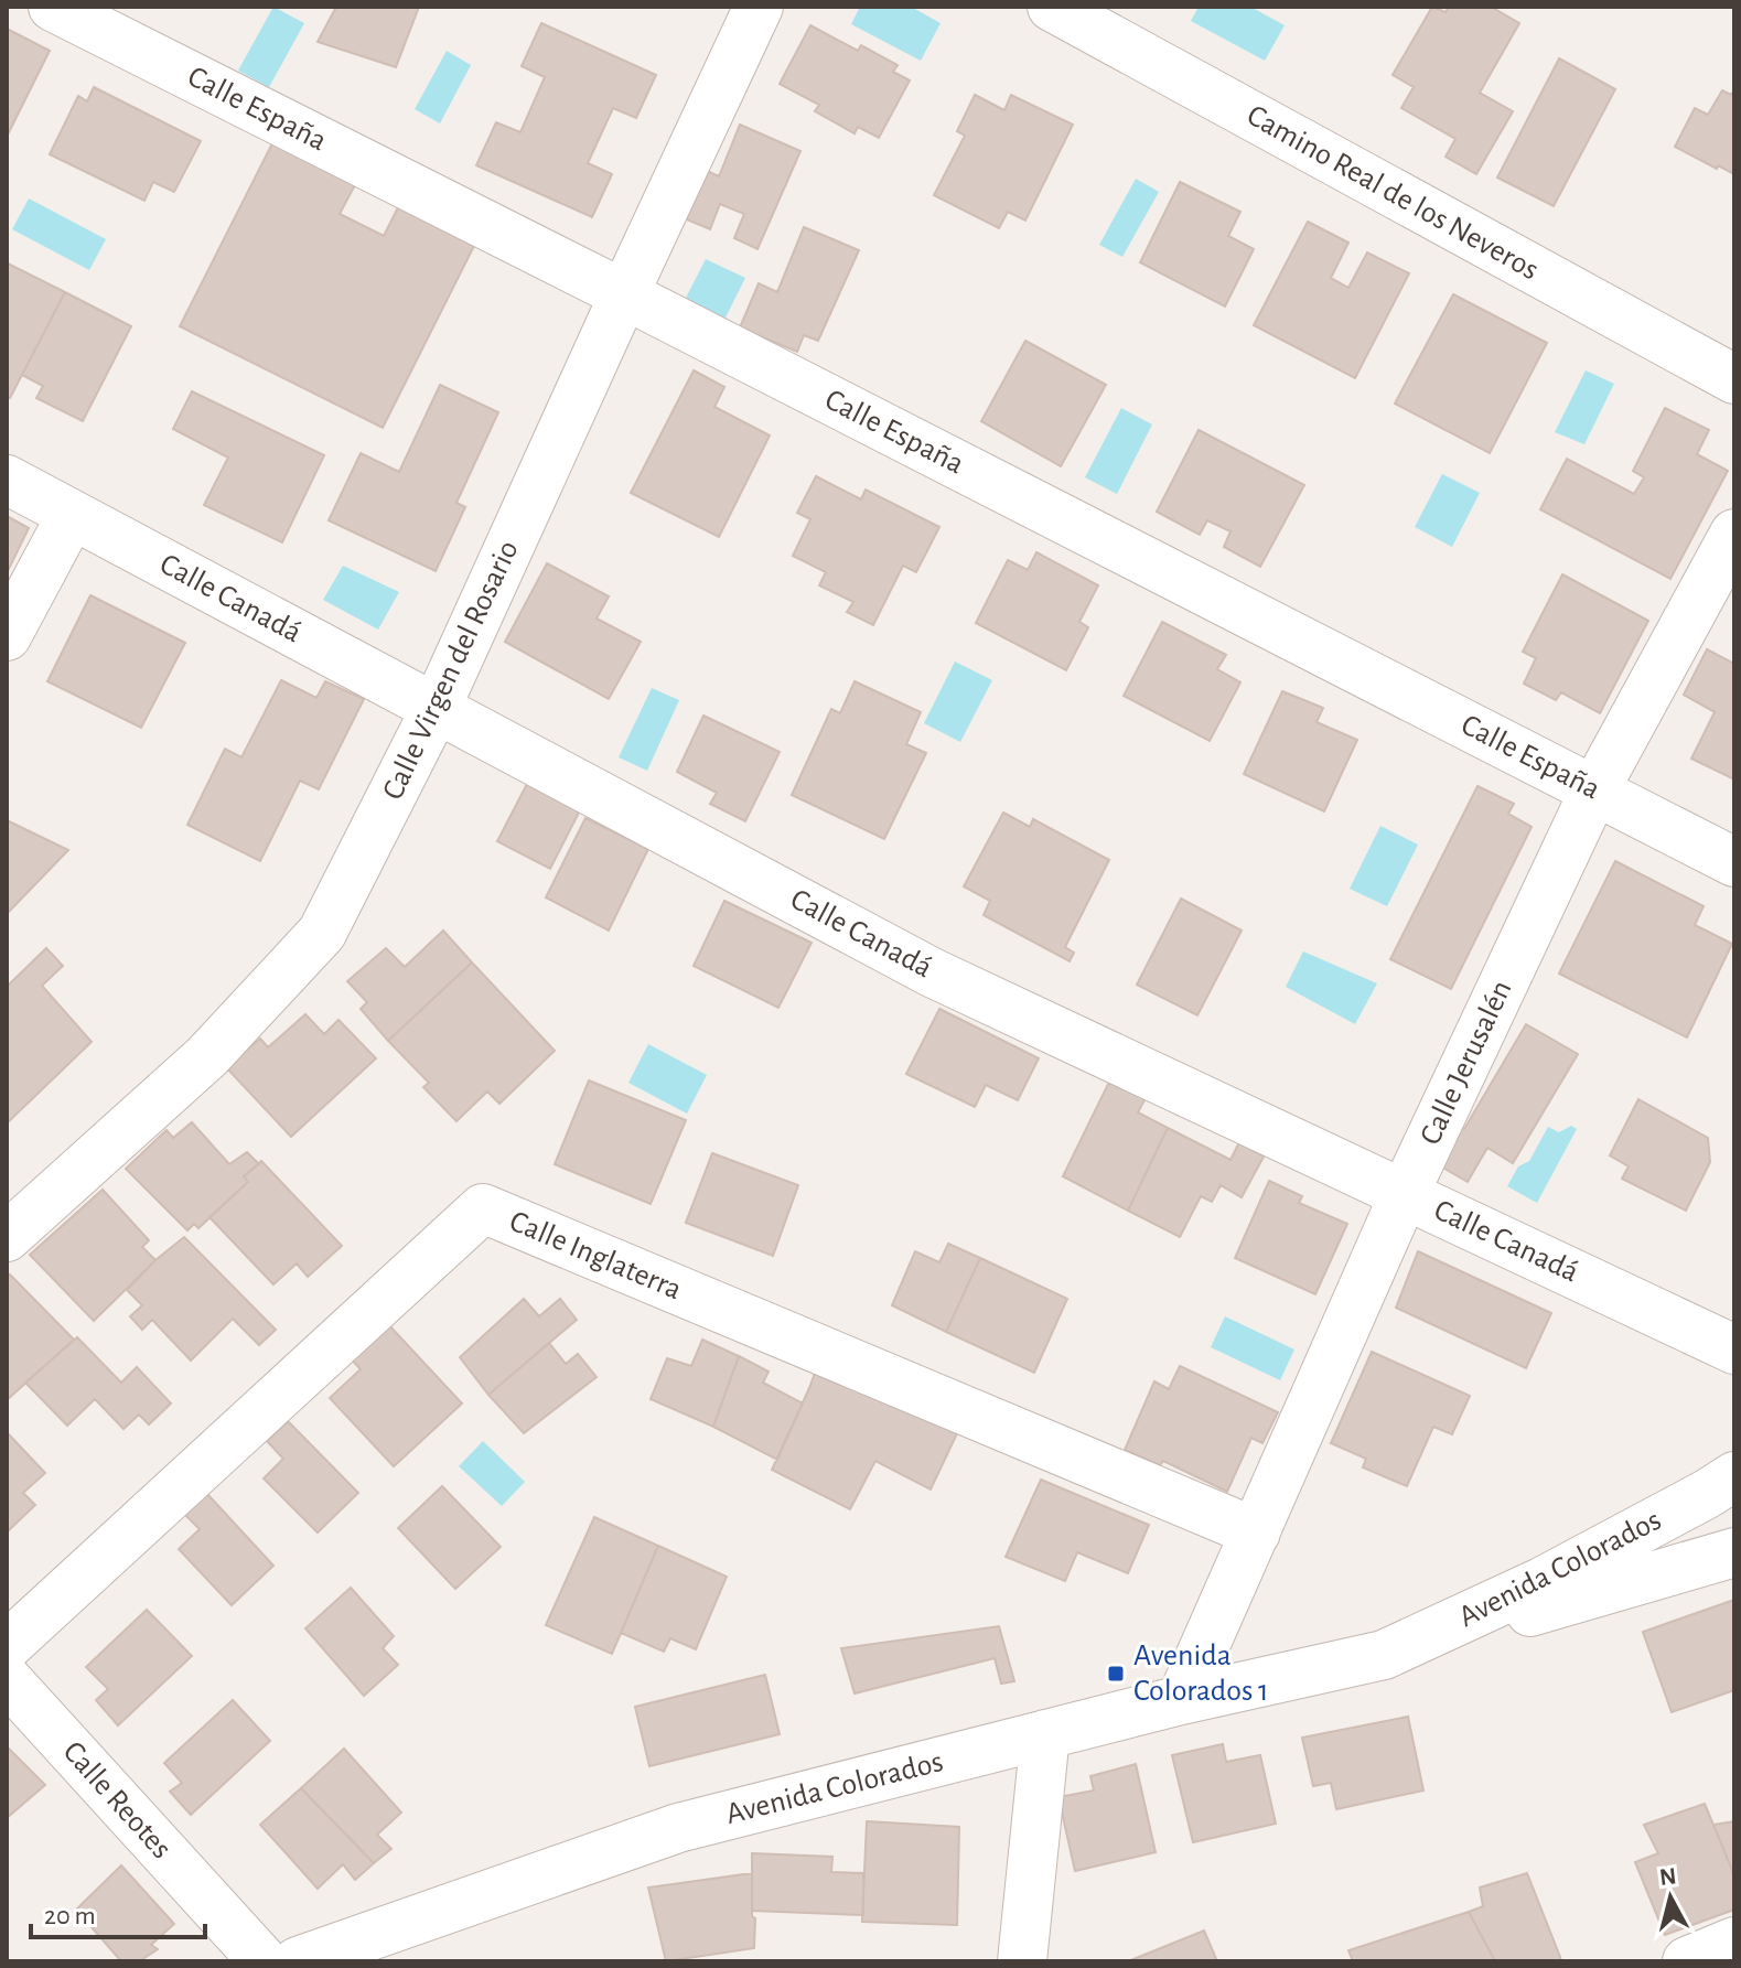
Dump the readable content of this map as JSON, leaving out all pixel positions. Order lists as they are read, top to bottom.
{
  "streets": {
    "street": [
      "Calle España",
      "Camino Real de los Neveros",
      "Calle Canadá",
      "Calle Virgen del Rosario",
      "Calle Jerusalén",
      "Calle Inglaterra",
      "Avenida Colorados",
      "Calle Reotes"
    ]
  },
  "crossings": [
    ["Calle España", "Calle Virgen del Rosario"],
    ["Calle España", "Calle Jerusalén"],
    ["Calle Canadá", "Calle Virgen del Rosario"],
    ["Calle Canadá", "Calle Jerusalén"],
    ["Calle Jerusalén", "Calle Inglaterra"],
    ["Calle Jerusalén", "Avenida Colorados"]
  ],
  "places": {
    "transit": ["Avenida Colorados 1"]
  },
  "scale_bar": "20 m",
  "north": "top"
}
